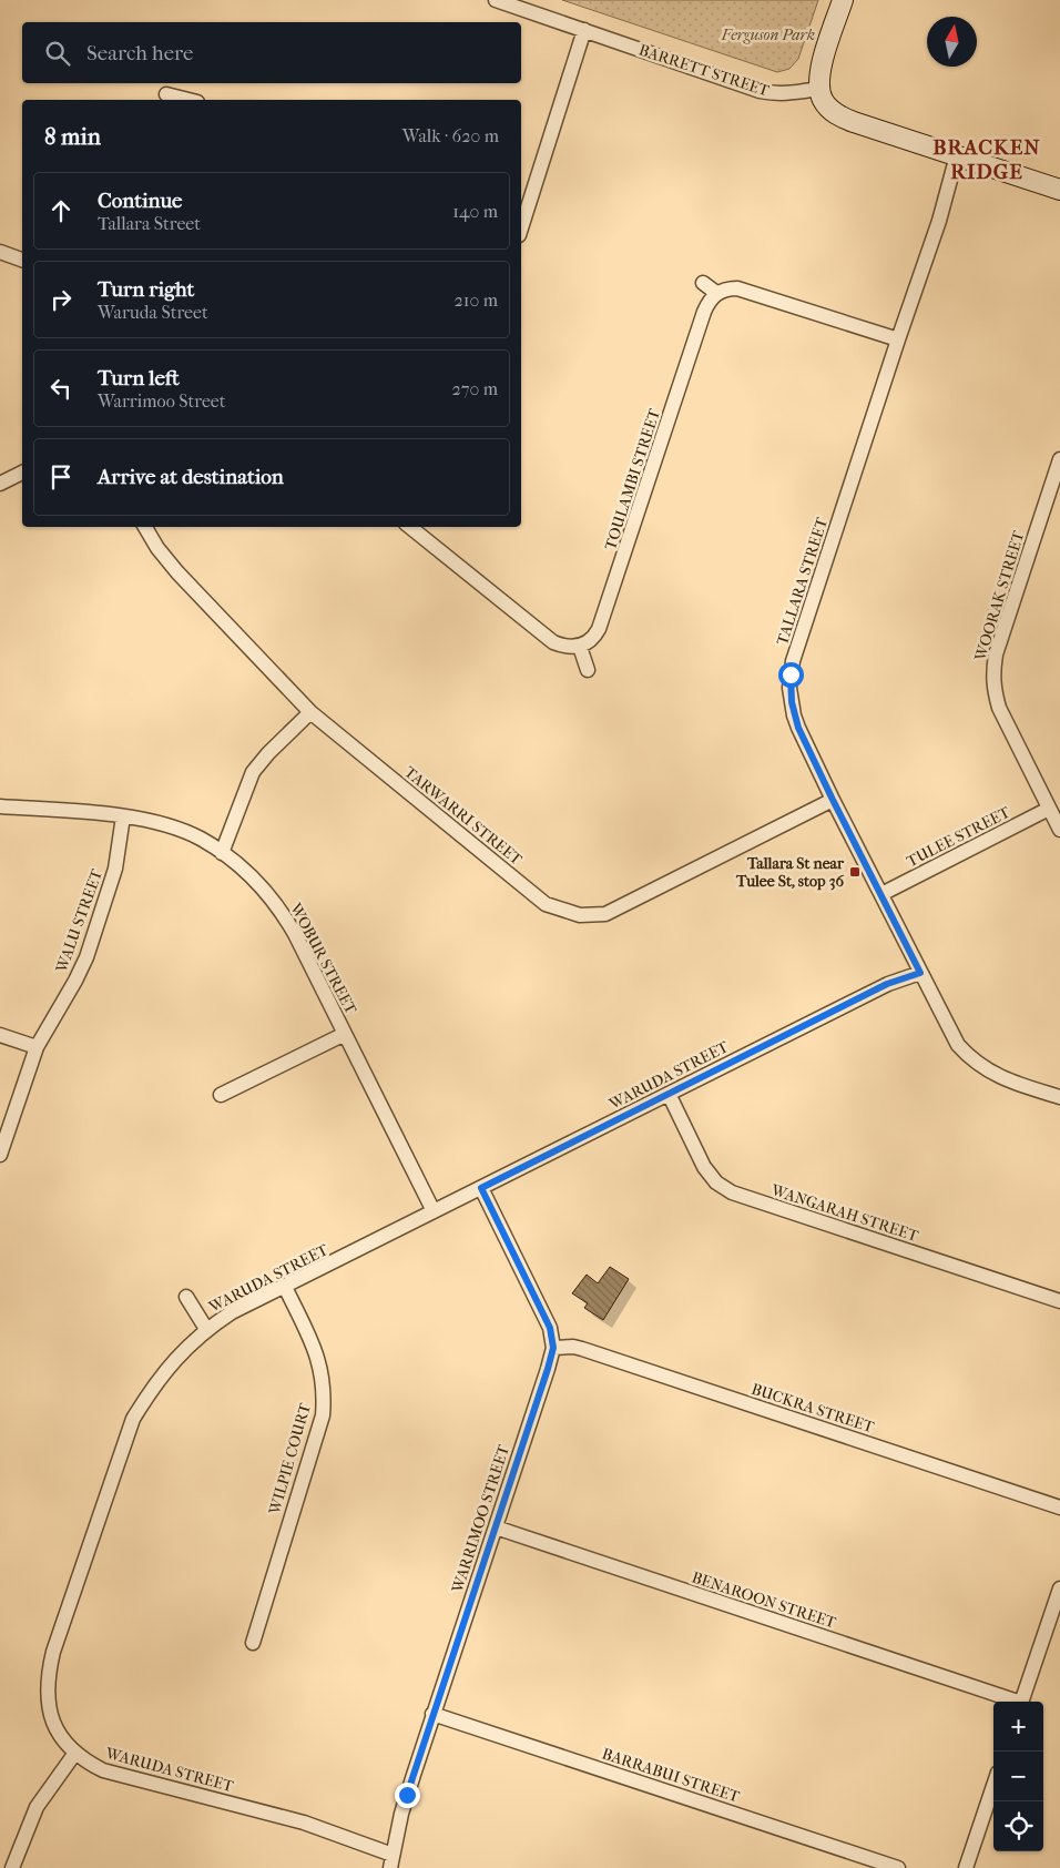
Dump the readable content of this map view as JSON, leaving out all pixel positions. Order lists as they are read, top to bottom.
{
  "streets": {
    "street": [
      "BARRETT STREET",
      "TOULAMBI STREET",
      "TALLARA STREET",
      "WOORAK STREET",
      "TARWARRI STREET",
      "TULEE STREET",
      "WALU STREET",
      "WOBUR STREET",
      "WARUDA STREET",
      "WANGARAH STREET",
      "BUCKRA STREET",
      "WILPIE COURT",
      "WARRIMOO STREET",
      "BENAROON STREET",
      "BARRABUI STREET"
    ]
  },
  "crossings": [
    ["TALLARA STREET", "TARWARRI STREET"],
    ["TALLARA STREET", "TULEE STREET"],
    ["TALLARA STREET", "WARUDA STREET"],
    ["WOORAK STREET", "TULEE STREET"],
    ["WALU STREET", "WOBUR STREET"],
    ["WOBUR STREET", "WARUDA STREET"],
    ["WARUDA STREET", "WANGARAH STREET"],
    ["WARUDA STREET", "WILPIE COURT"],
    ["WARUDA STREET", "WARRIMOO STREET"],
    ["BUCKRA STREET", "WARRIMOO STREET"],
    ["WARRIMOO STREET", "BENAROON STREET"],
    ["WARRIMOO STREET", "BARRABUI STREET"]
  ],
  "districts": ["BRACKEN RIDGE"],
  "parks": ["Ferguson Park"],
  "places": {
    "transit": ["Tallara St near Tulee St, stop 36"]
  },
  "north": "top",
  "page": {
    "search": "Search here",
    "heading": ["8 min", "Walk · 620 m"],
    "list": [
      ["Continue", "Tallara Street", "140 m"],
      ["Turn right", "Waruda Street", "210 m"],
      ["Turn left", "Warrimoo Street", "270 m"],
      "Arrive at destination"
    ],
    "map_buttons": ["+", "−"]
  }
}
